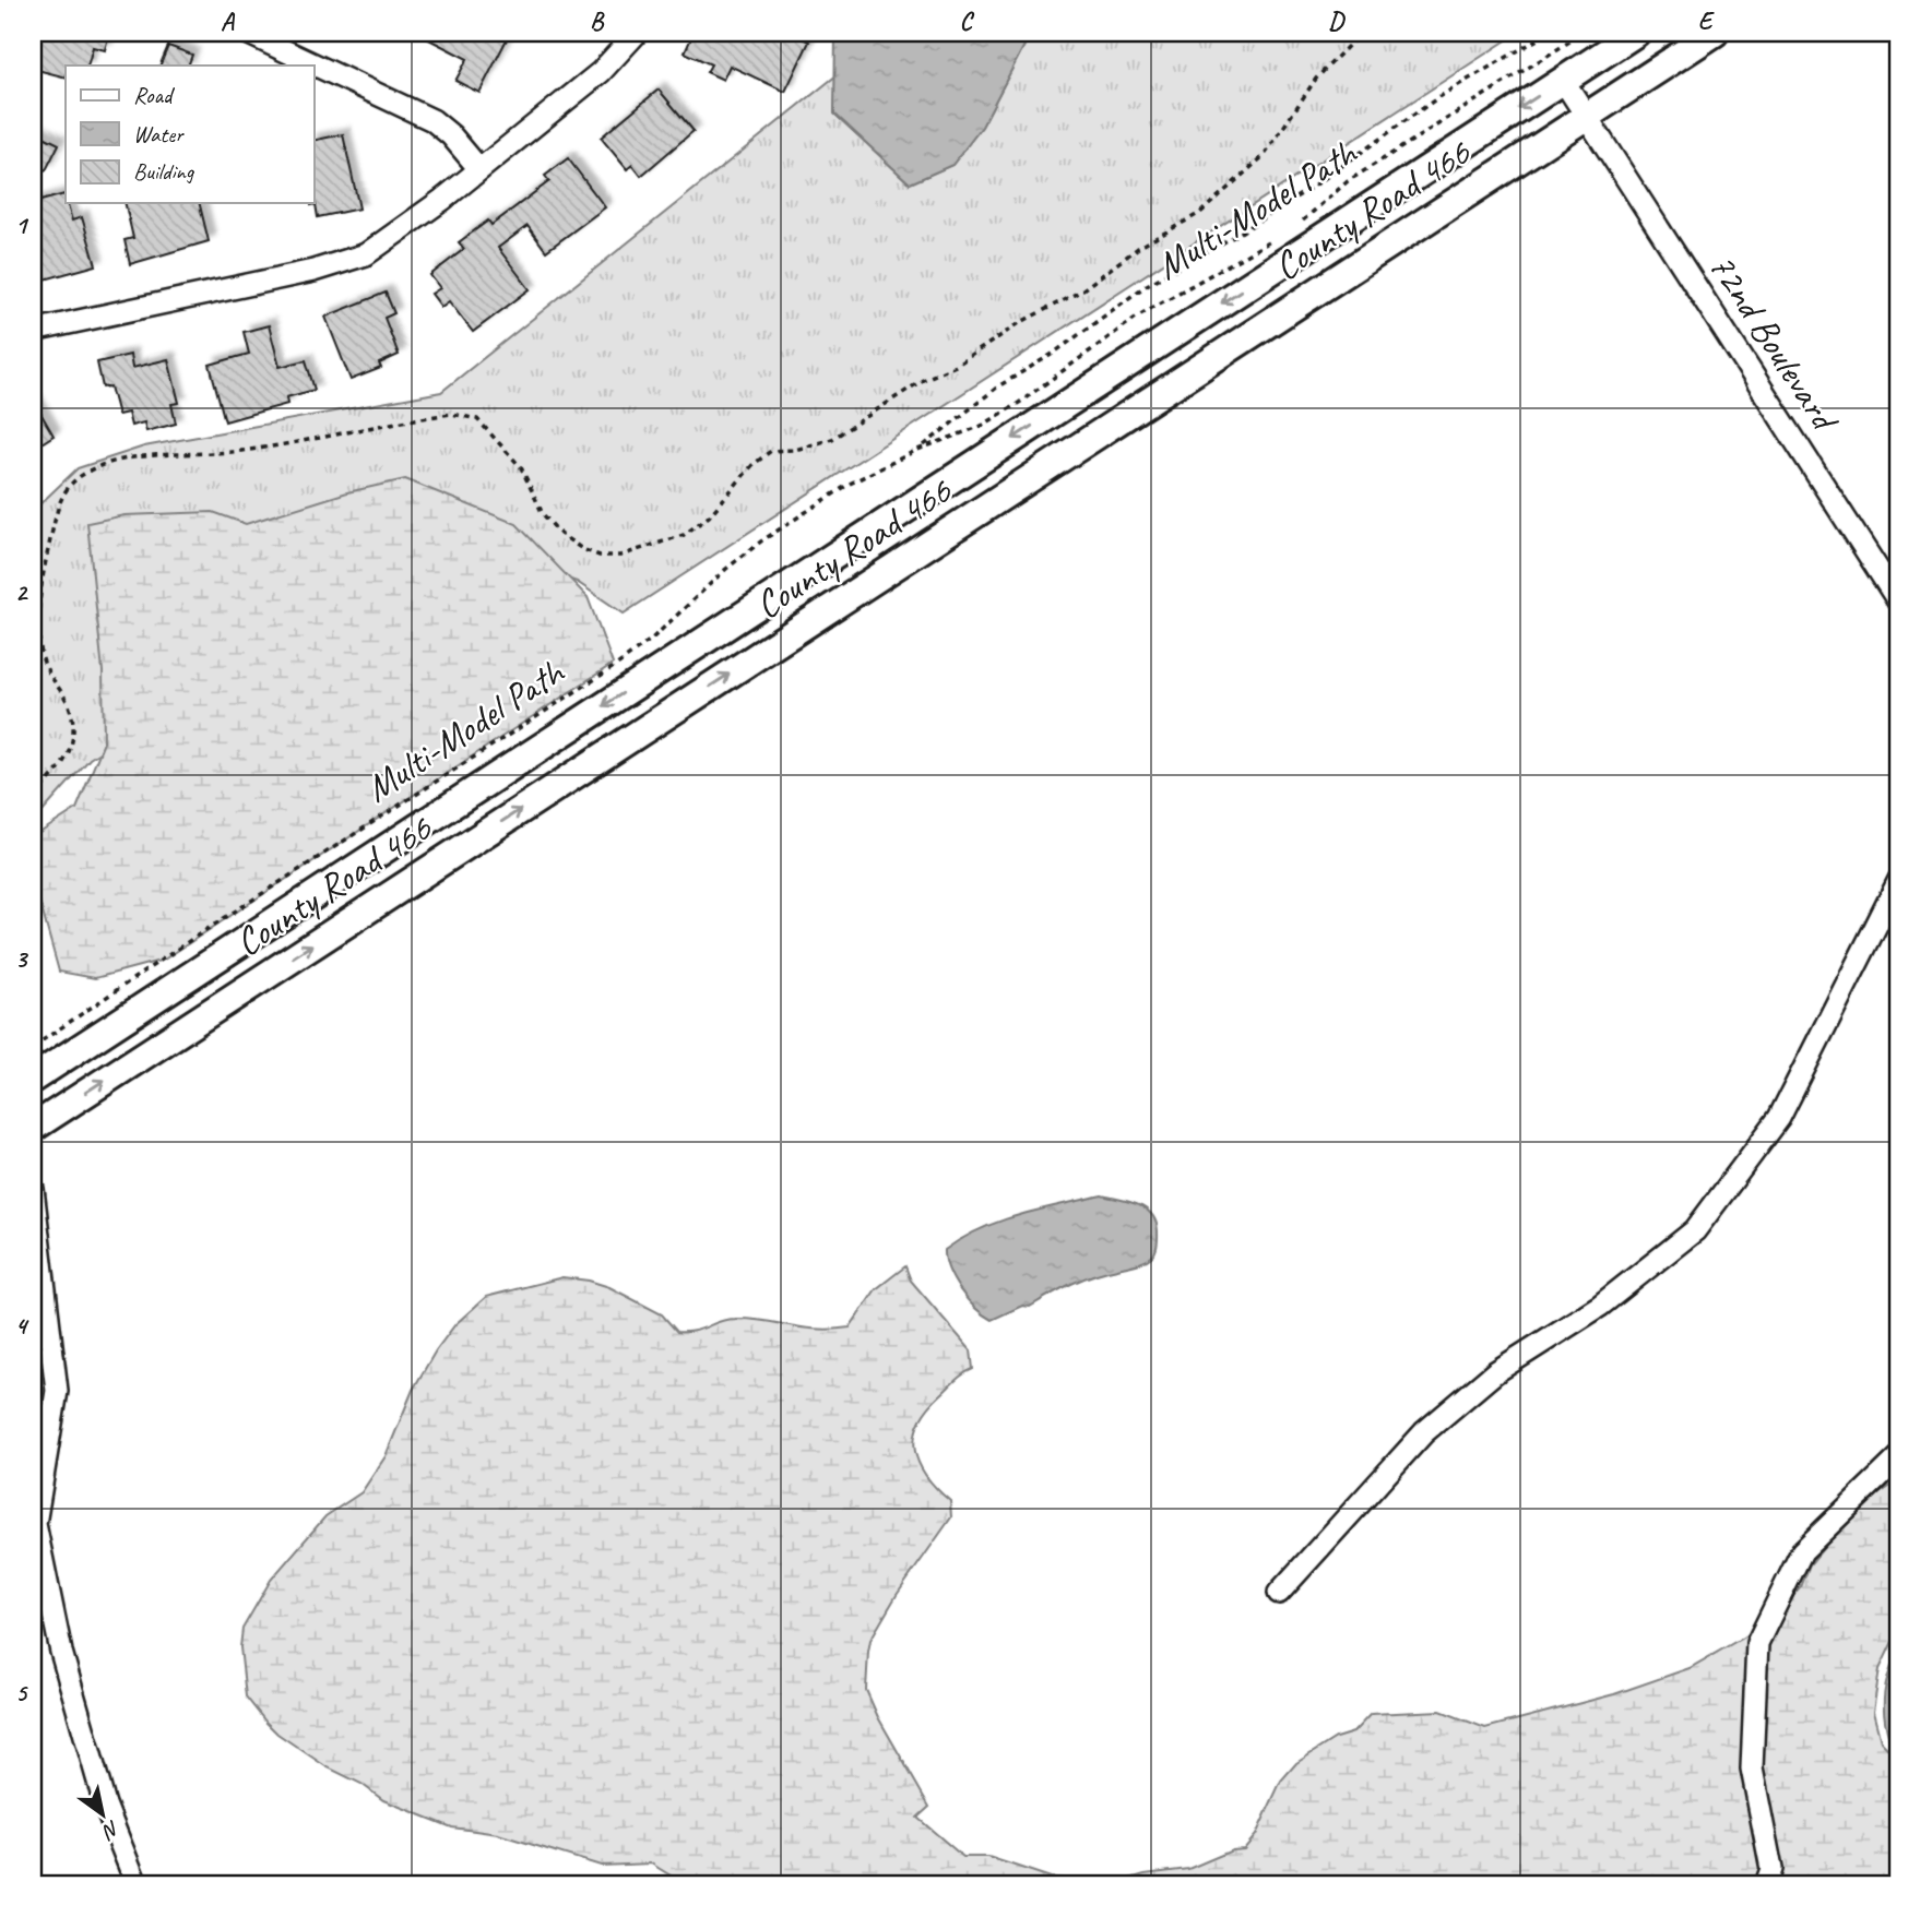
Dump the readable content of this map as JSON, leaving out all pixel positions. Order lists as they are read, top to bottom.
{
  "streets": {
    "main road": ["County Road 466"],
    "street": ["72nd Boulevard"],
    "path": ["Multi-Model Path"]
  },
  "crossings": [
    ["County Road 466", "72nd Boulevard"]
  ],
  "legend": ["Road", "Water", "Building"],
  "north": "bottom right",
  "grid": {
    "columns": [
      "A",
      "B",
      "C",
      "D",
      "E"
    ],
    "rows": [
      "1",
      "2",
      "3",
      "4",
      "5"
    ]
  }
}
